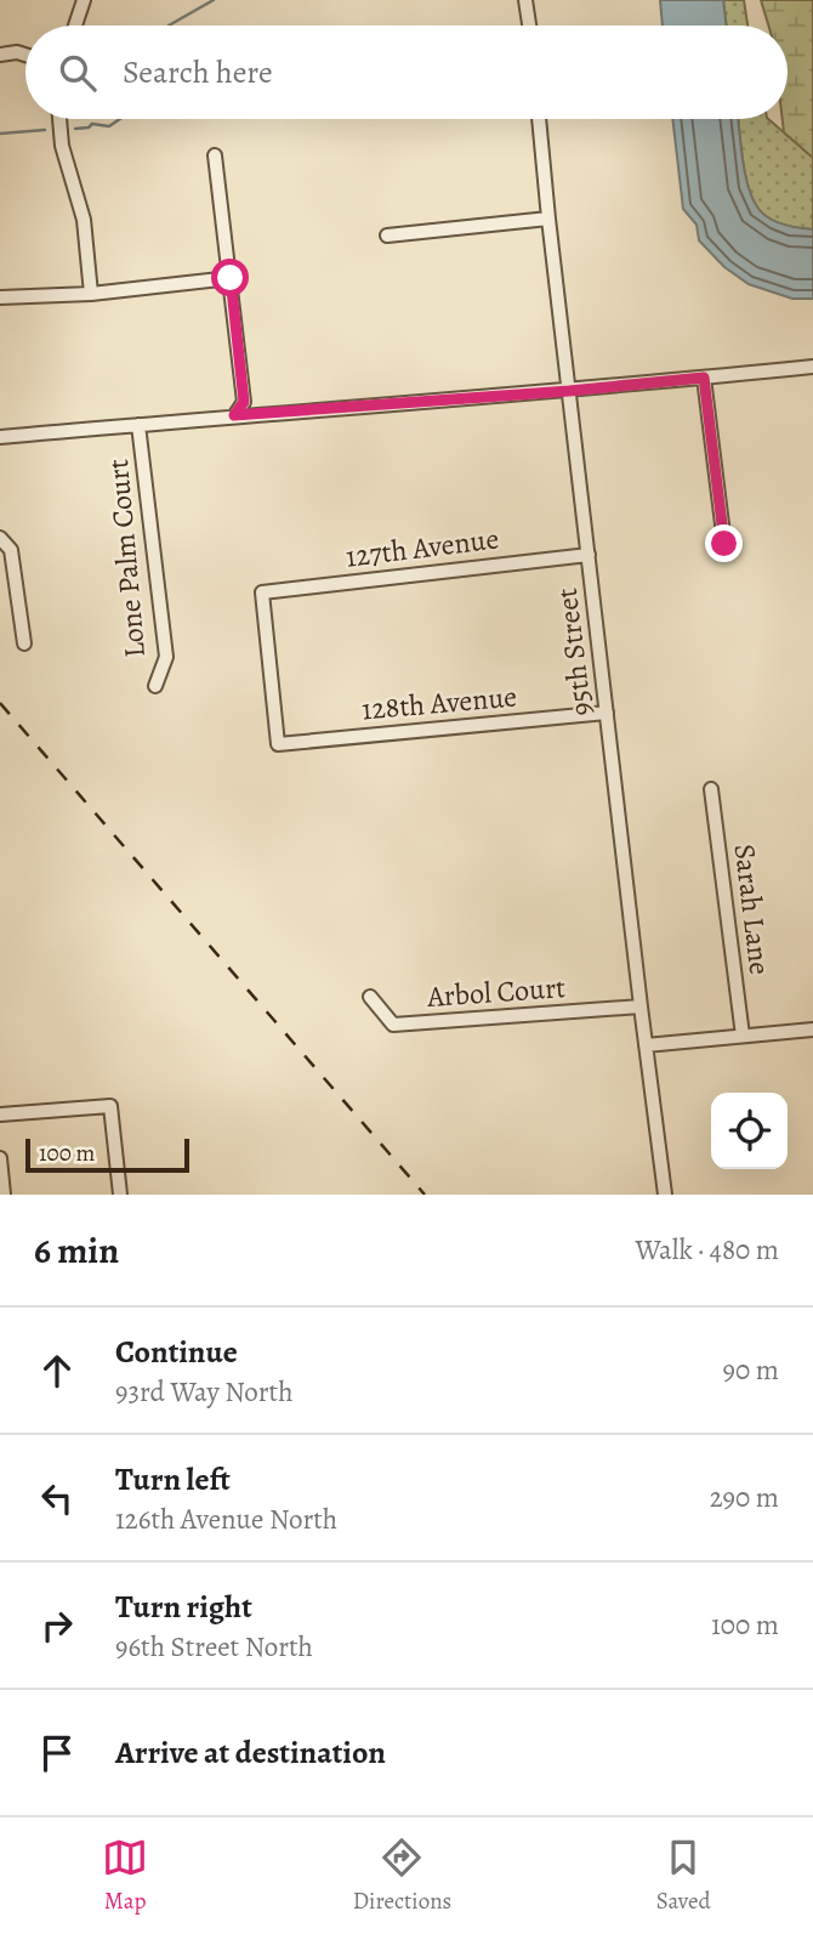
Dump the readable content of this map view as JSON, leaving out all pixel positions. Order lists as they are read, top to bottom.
{
  "streets": {
    "street": [
      "127th Avenue",
      "Lone Palm Court",
      "95th Street",
      "128th Avenue",
      "Sarah Lane",
      "Arbol Court"
    ]
  },
  "crossings": [
    ["127th Avenue", "95th Street"],
    ["127th Avenue", "128th Avenue"],
    ["95th Street", "128th Avenue"],
    ["95th Street", "Arbol Court"]
  ],
  "scale_bar": "100 m",
  "page": {
    "search": "Search here",
    "scale": "100 m",
    "heading": ["6 min", "Walk · 480 m"],
    "list": [
      ["Continue", "93rd Way North", "90 m"],
      ["Turn left", "126th Avenue North", "290 m"],
      ["Turn right", "96th Street North", "100 m"],
      "Arrive at destination"
    ],
    "nav": ["Map", "Directions", "Saved"]
  }
}
